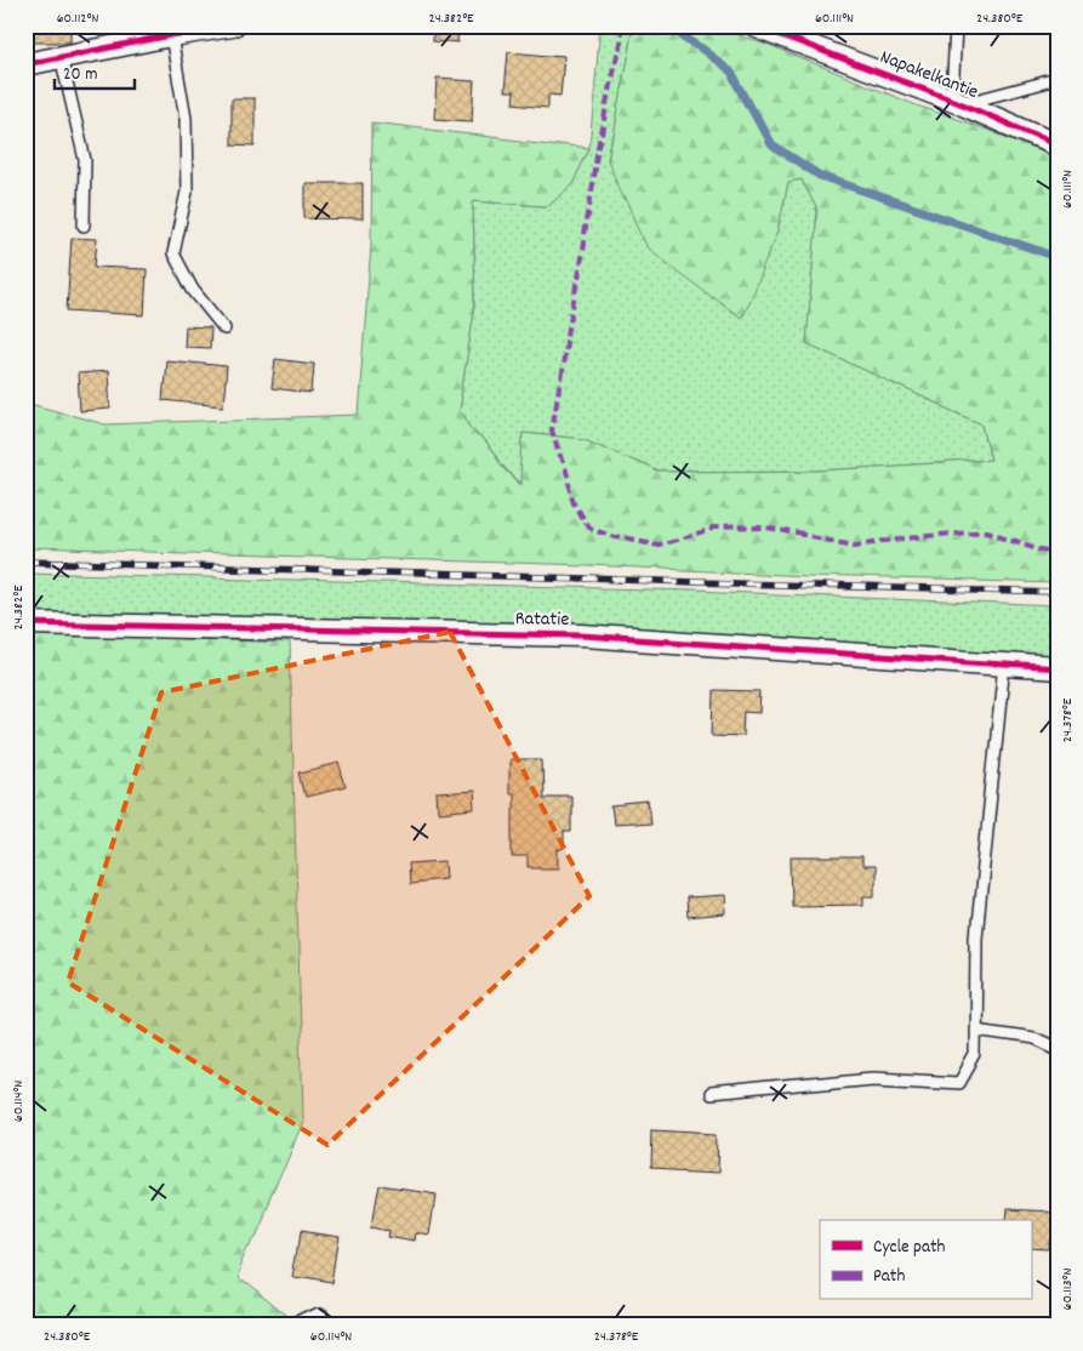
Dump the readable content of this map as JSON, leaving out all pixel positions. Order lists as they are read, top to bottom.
{
  "streets": {
    "street": ["Napakelkantie", "Ratatie"]
  },
  "legend": ["Cycle path", "Path"],
  "scale_bar": "20 m",
  "coordinates": [
    "60.112°N",
    "24.382°E",
    "60.111°N",
    "24.380°E",
    "24.378°E",
    "60.114°N",
    "60.113°N"
  ]
}
